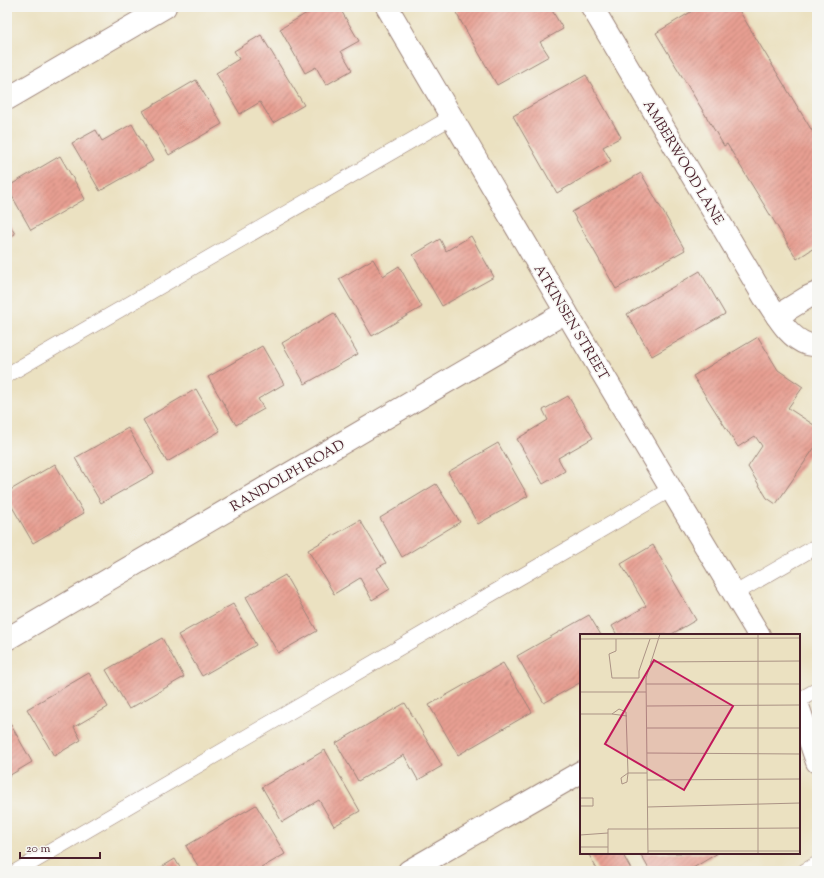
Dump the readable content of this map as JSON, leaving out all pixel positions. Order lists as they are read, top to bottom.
{
  "streets": {
    "street": ["AMBERWOOD LANE", "ATKINSEN STREET", "RANDOLPH ROAD"]
  },
  "crossings": [
    ["ATKINSEN STREET", "RANDOLPH ROAD"]
  ],
  "scale_bar": "20 m"
}
